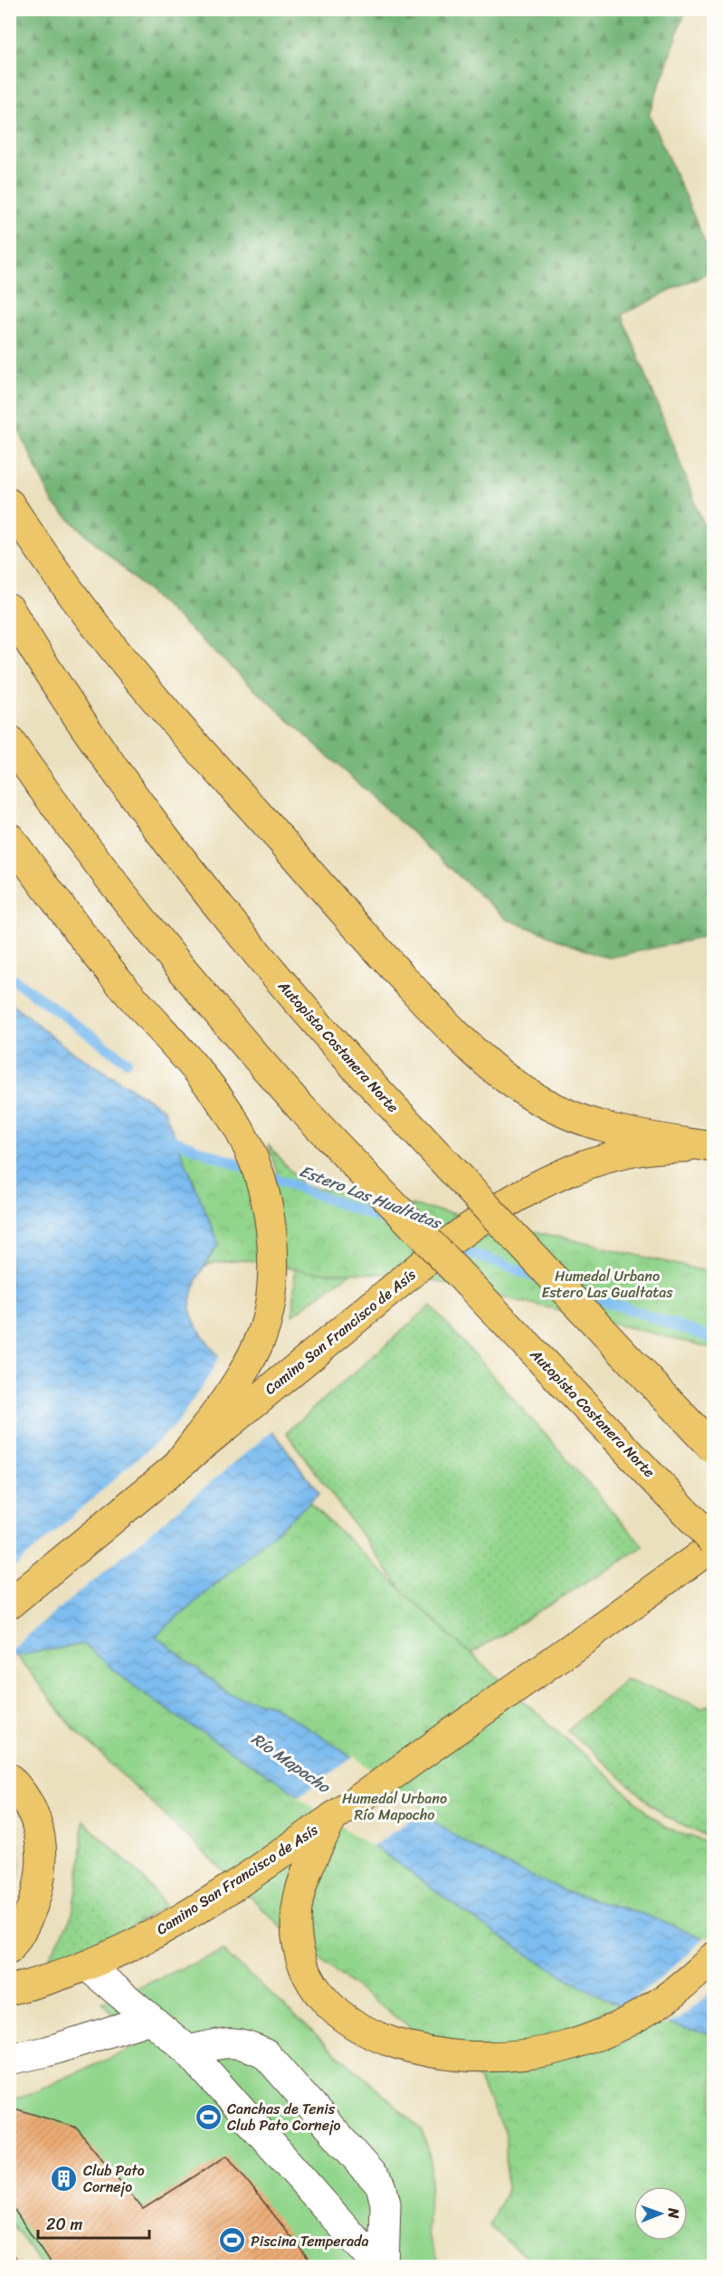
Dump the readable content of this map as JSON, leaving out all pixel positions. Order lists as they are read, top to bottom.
{
  "streets": {
    "main road": ["Autopista Costanera Norte", "Camino San Francisco de Asís"]
  },
  "water": ["Estero Las Hualtatas", "Río Mapocho"],
  "parks": ["Humedal Urbano Estero Las Gualtatas", "Humedal Urbano Río Mapocho"],
  "places": {
    "sports": ["Canchas de Tenis Club Pato Cornejo", "Piscina Temperada"],
    "building": ["Club Pato Cornejo"]
  },
  "scale_bar": "20 m",
  "north": "right"
}
